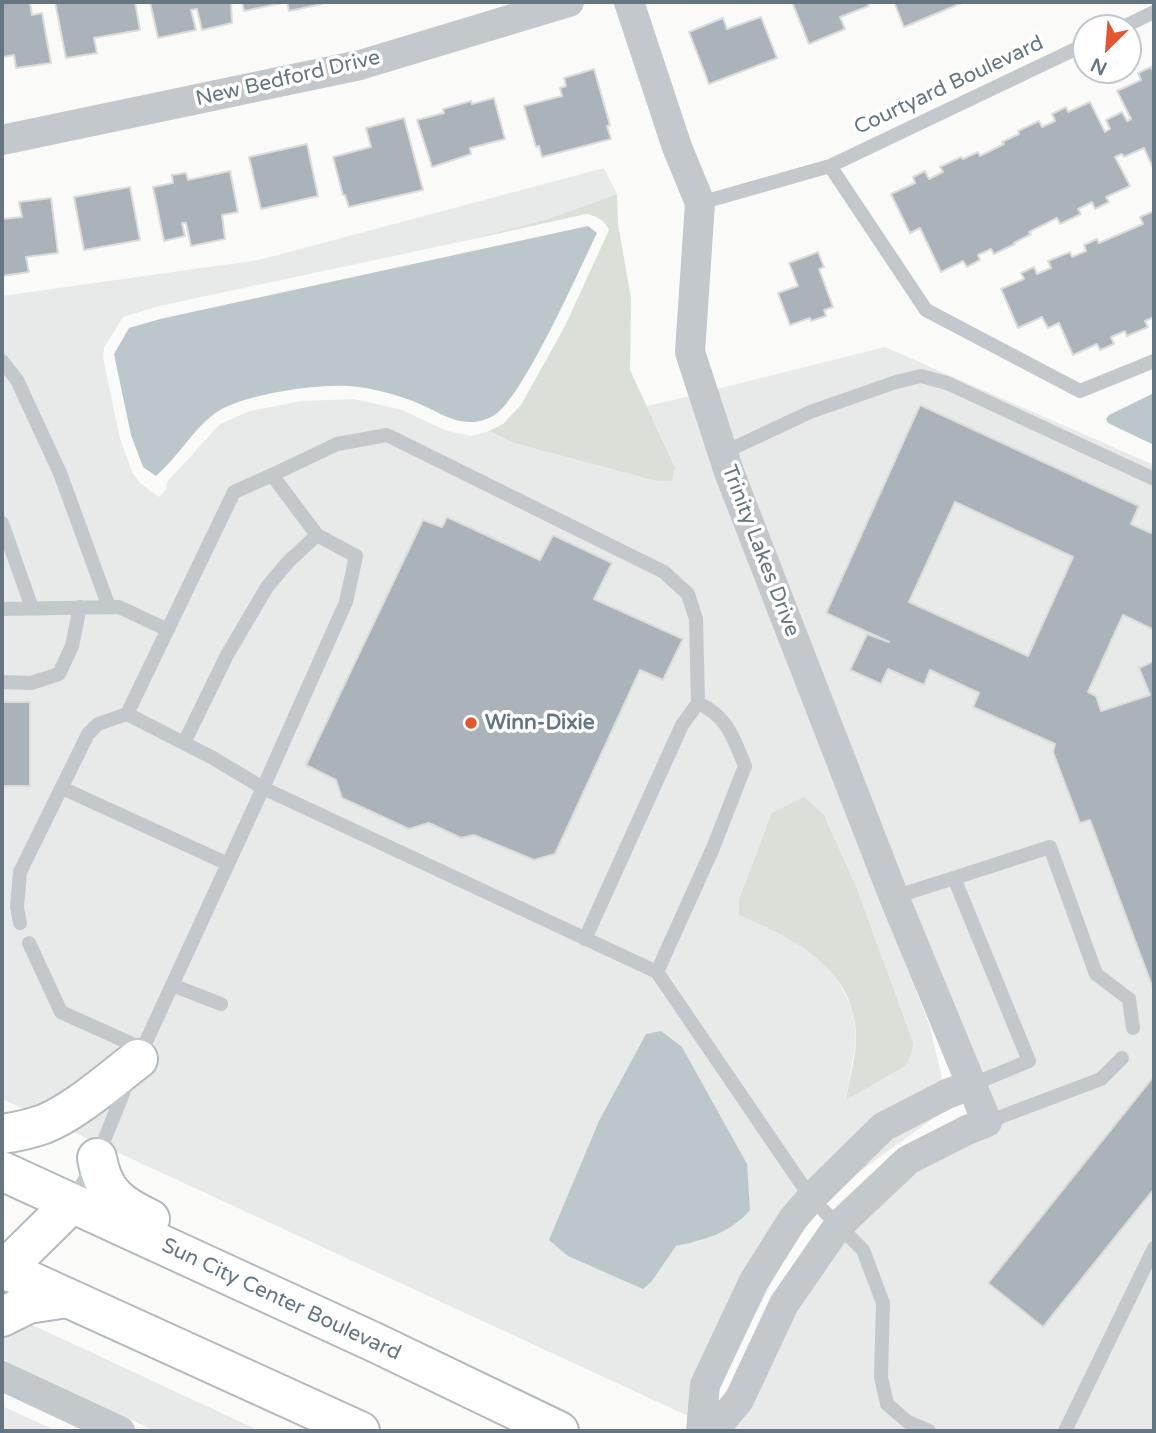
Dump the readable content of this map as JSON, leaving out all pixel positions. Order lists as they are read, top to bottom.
{
  "streets": {
    "main road": ["Sun City Center Boulevard"],
    "street": ["New Bedford Drive", "Trinity Lakes Drive"],
    "lane": ["Courtyard Boulevard"]
  },
  "crossings": [
    ["Courtyard Boulevard", "Trinity Lakes Drive"]
  ],
  "places": ["Winn-Dixie"],
  "north": "bottom left"
}
